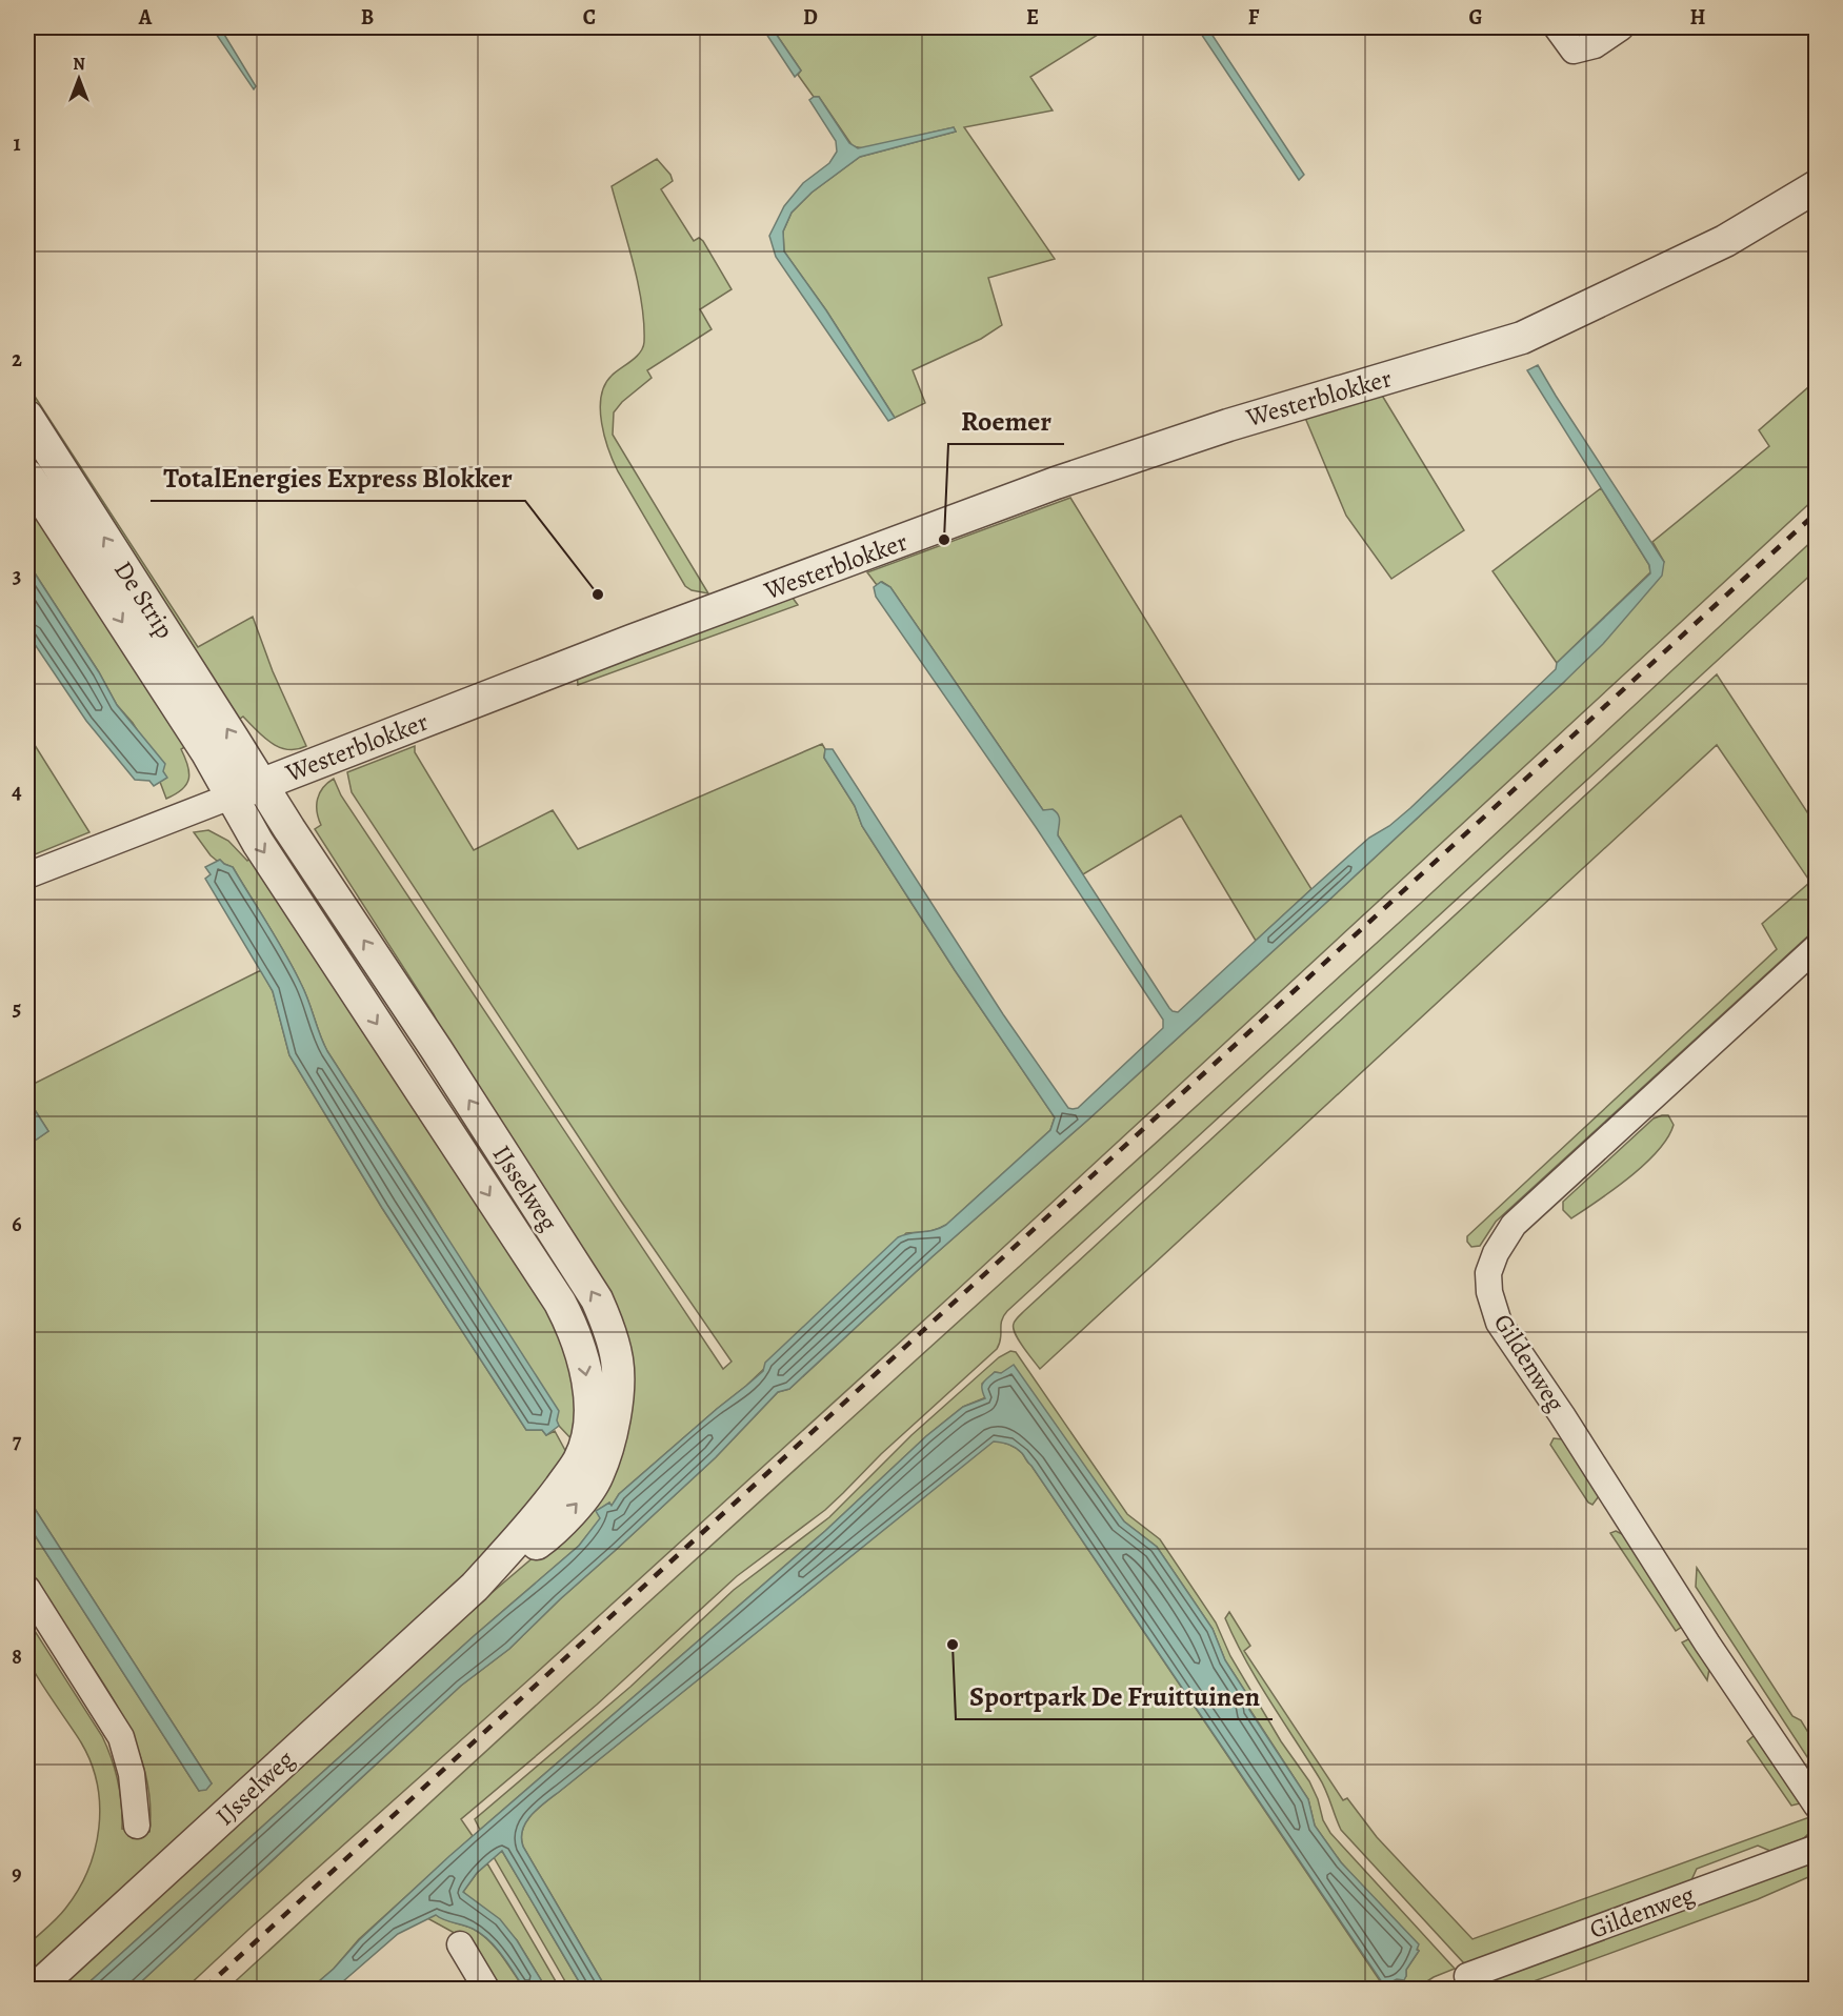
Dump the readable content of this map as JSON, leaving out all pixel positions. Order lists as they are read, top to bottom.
{
  "streets": {
    "street": [
      "Westerblokker",
      "De Strip",
      "IJsselweg",
      "Gildenweg"
    ]
  },
  "crossings": [
    ["Westerblokker", "De Strip"],
    ["Westerblokker", "IJsselweg"],
    ["De Strip", "IJsselweg"]
  ],
  "places": ["Roemer", "TotalEnergies Express Blokker", "Sportpark De Fruittuinen"],
  "north": "top",
  "grid": {
    "columns": [
      "A",
      "B",
      "C",
      "D",
      "E",
      "F",
      "G",
      "H"
    ],
    "rows": [
      "1",
      "2",
      "3",
      "4",
      "5",
      "6",
      "7",
      "8",
      "9"
    ]
  }
}
